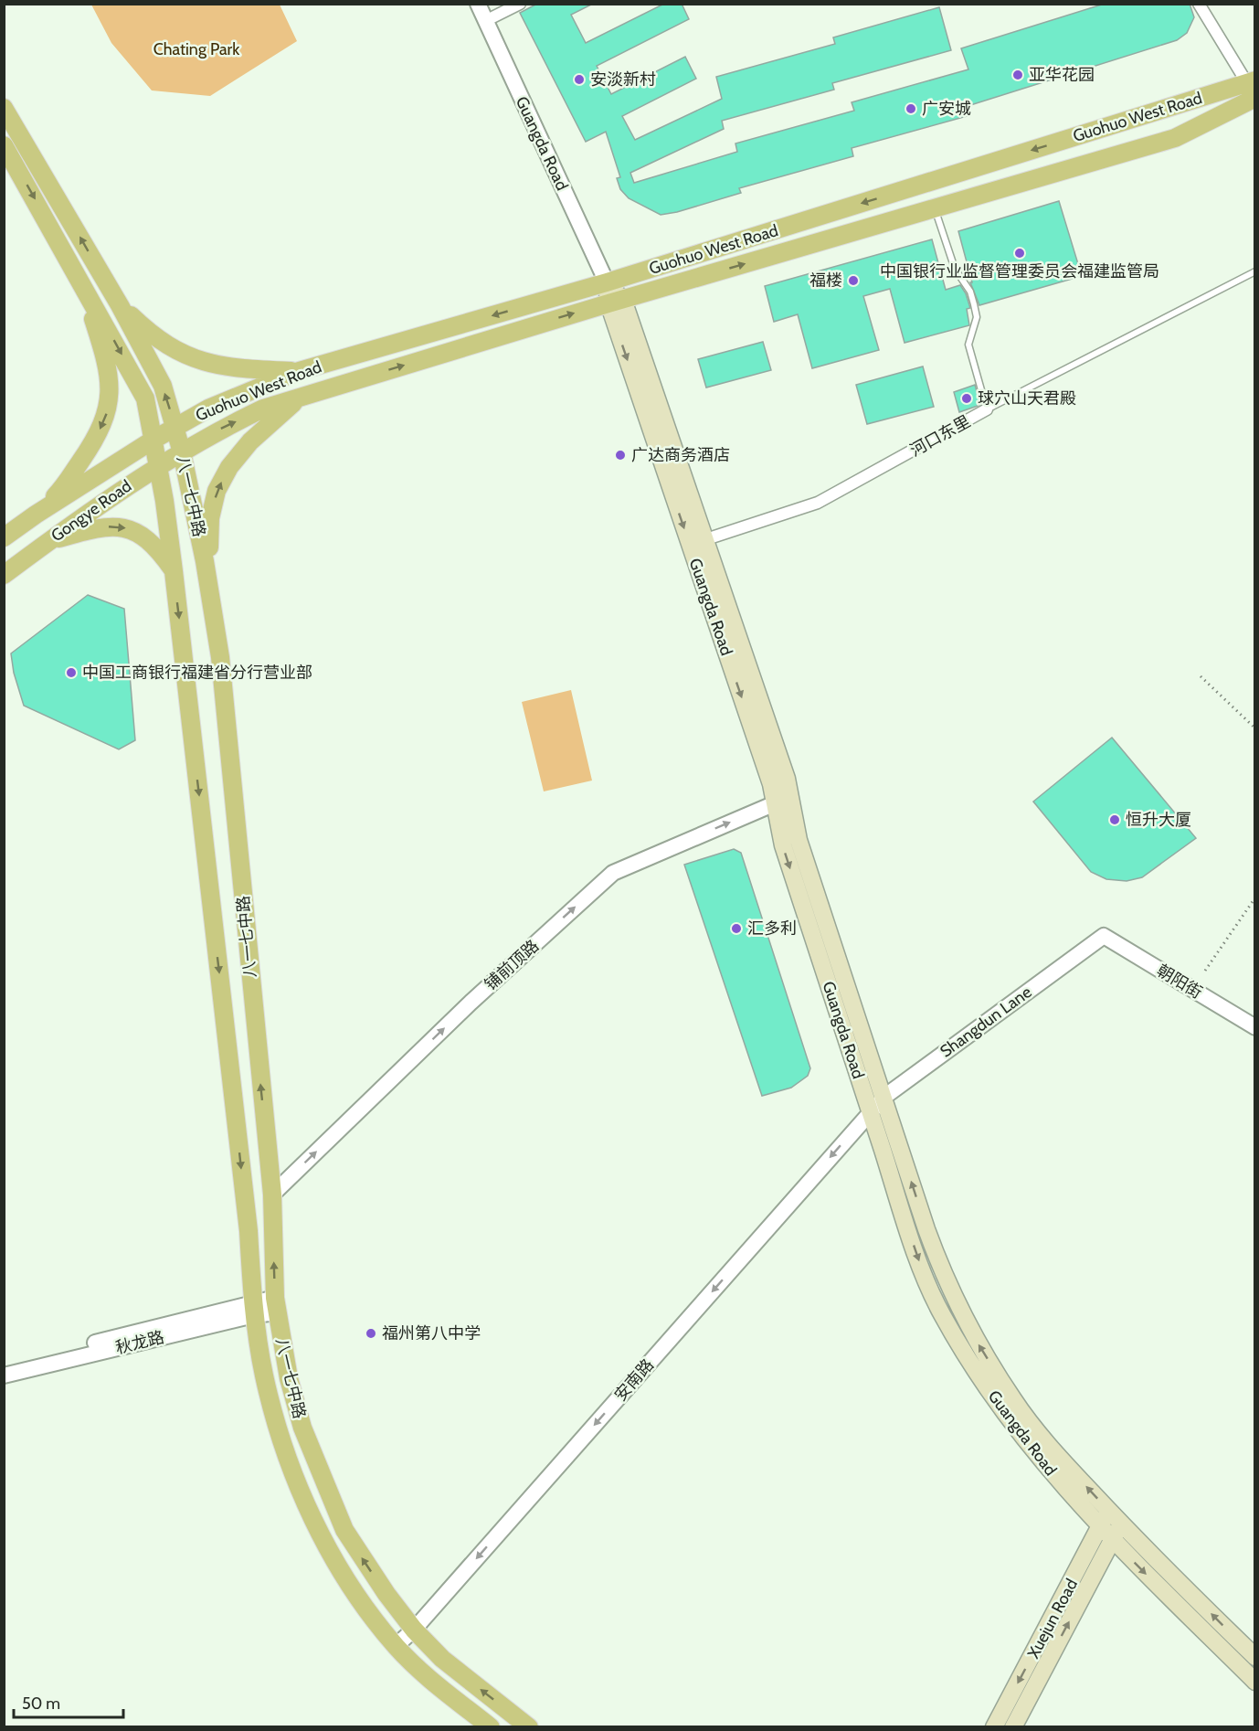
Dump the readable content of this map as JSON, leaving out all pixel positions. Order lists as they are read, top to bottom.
{
  "streets": {
    "main road": [
      "Guohuo West Road",
      "Guangda Road",
      "八一七中路",
      "Gongye Road",
      "Xuejun Road"
    ],
    "street": [
      "河口东里",
      "铺前顶路",
      "朝阳街",
      "Shangdun Lane",
      "秋龙路",
      "安南路"
    ]
  },
  "crossings": [
    ["Guohuo West Road", "Guangda Road"],
    ["Guohuo West Road", "八一七中路"],
    ["Guohuo West Road", "Gongye Road"],
    ["Guangda Road", "河口东里"],
    ["Guangda Road", "铺前顶路"],
    ["Guangda Road", "Shangdun Lane"],
    ["Guangda Road", "安南路"],
    ["Guangda Road", "Xuejun Road"],
    ["八一七中路", "Gongye Road"],
    ["八一七中路", "铺前顶路"],
    ["八一七中路", "秋龙路"],
    ["八一七中路", "安南路"],
    ["朝阳街", "Shangdun Lane"],
    ["Shangdun Lane", "安南路"]
  ],
  "one_way": ["铺前顶路", "安南路"],
  "parks": ["Chating Park"],
  "places": [
    "亚华花园",
    "安淡新村",
    "广安城",
    "中国银行业监督管理委员会福建监管局",
    "福楼",
    "球穴山天君殿",
    "广达商务酒店",
    "中国工商银行福建省分行营业部",
    "恒升大厦",
    "汇多利",
    "福州第八中学"
  ],
  "scale_bar": "50 m"
}
